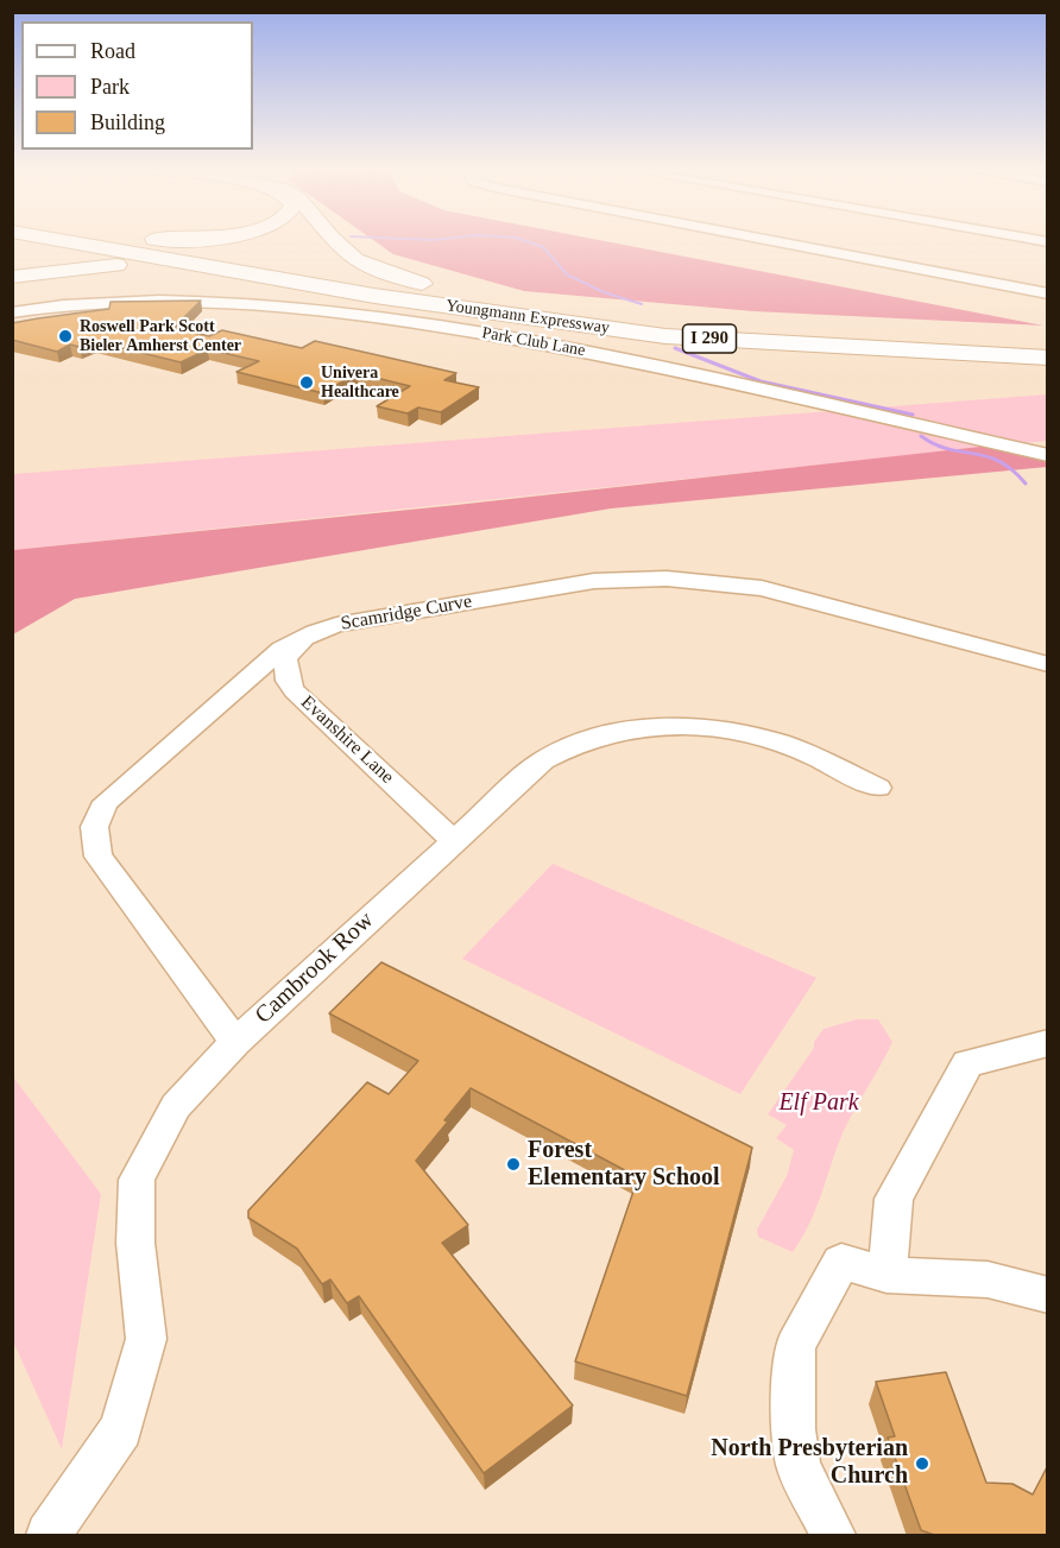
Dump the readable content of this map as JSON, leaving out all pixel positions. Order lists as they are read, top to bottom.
{
  "streets": {
    "highway": ["Youngmann Expressway", "I 290"],
    "street": [
      "Park Club Lane",
      "Scamridge Curve",
      "Evanshire Lane",
      "Cambrook Row"
    ]
  },
  "crossings": [
    ["Scamridge Curve", "Evanshire Lane"],
    ["Scamridge Curve", "Cambrook Row"],
    ["Evanshire Lane", "Cambrook Row"]
  ],
  "parks": ["Elf Park"],
  "places": [
    "Roswell Park Scott Bieler Amherst Center",
    "Univera Healthcare",
    "Forest Elementary School",
    "North Presbyterian Church"
  ],
  "legend": ["Road", "Park", "Building"]
}
